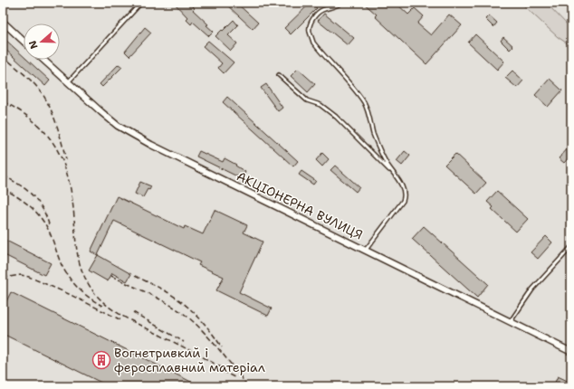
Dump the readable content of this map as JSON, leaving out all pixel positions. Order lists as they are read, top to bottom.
{
  "streets": {
    "street": ["АКЦІОНЕРНА ВУЛИЦЯ"]
  },
  "places": {
    "building": ["Вогнетривкий і феросплавний матеріал"]
  },
  "north": "left"
}
